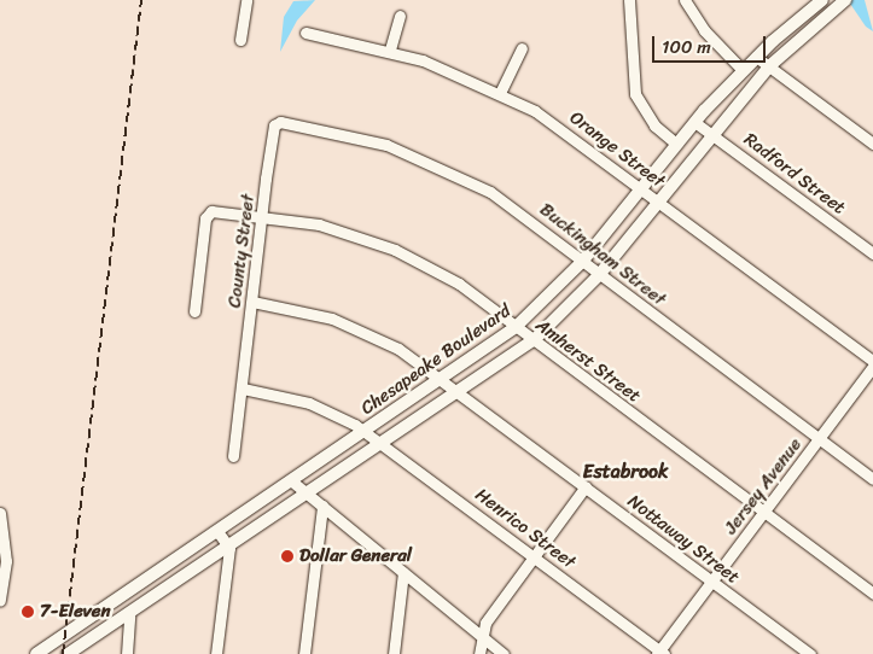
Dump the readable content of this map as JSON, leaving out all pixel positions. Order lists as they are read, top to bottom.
{
  "streets": {
    "main road": ["Chesapeake Boulevard"],
    "street": [
      "Orange Street",
      "Radford Street",
      "County Street",
      "Buckingham Street",
      "Amherst Street",
      "Jersey Avenue",
      "Henrico Street",
      "Nottaway Street"
    ]
  },
  "crossings": [
    ["Orange Street", "Chesapeake Boulevard"],
    ["Radford Street", "Chesapeake Boulevard"],
    ["County Street", "Buckingham Street"],
    ["County Street", "Amherst Street"],
    ["County Street", "Nottaway Street"],
    ["Buckingham Street", "Chesapeake Boulevard"],
    ["Buckingham Street", "Jersey Avenue"],
    ["Chesapeake Boulevard", "Amherst Street"],
    ["Chesapeake Boulevard", "Henrico Street"],
    ["Chesapeake Boulevard", "Nottaway Street"],
    ["Amherst Street", "Jersey Avenue"],
    ["Jersey Avenue", "Henrico Street"],
    ["Jersey Avenue", "Nottaway Street"]
  ],
  "districts": ["Estabrook"],
  "places": ["Dollar General", "7-Eleven"],
  "scale_bar": "100 m"
}
